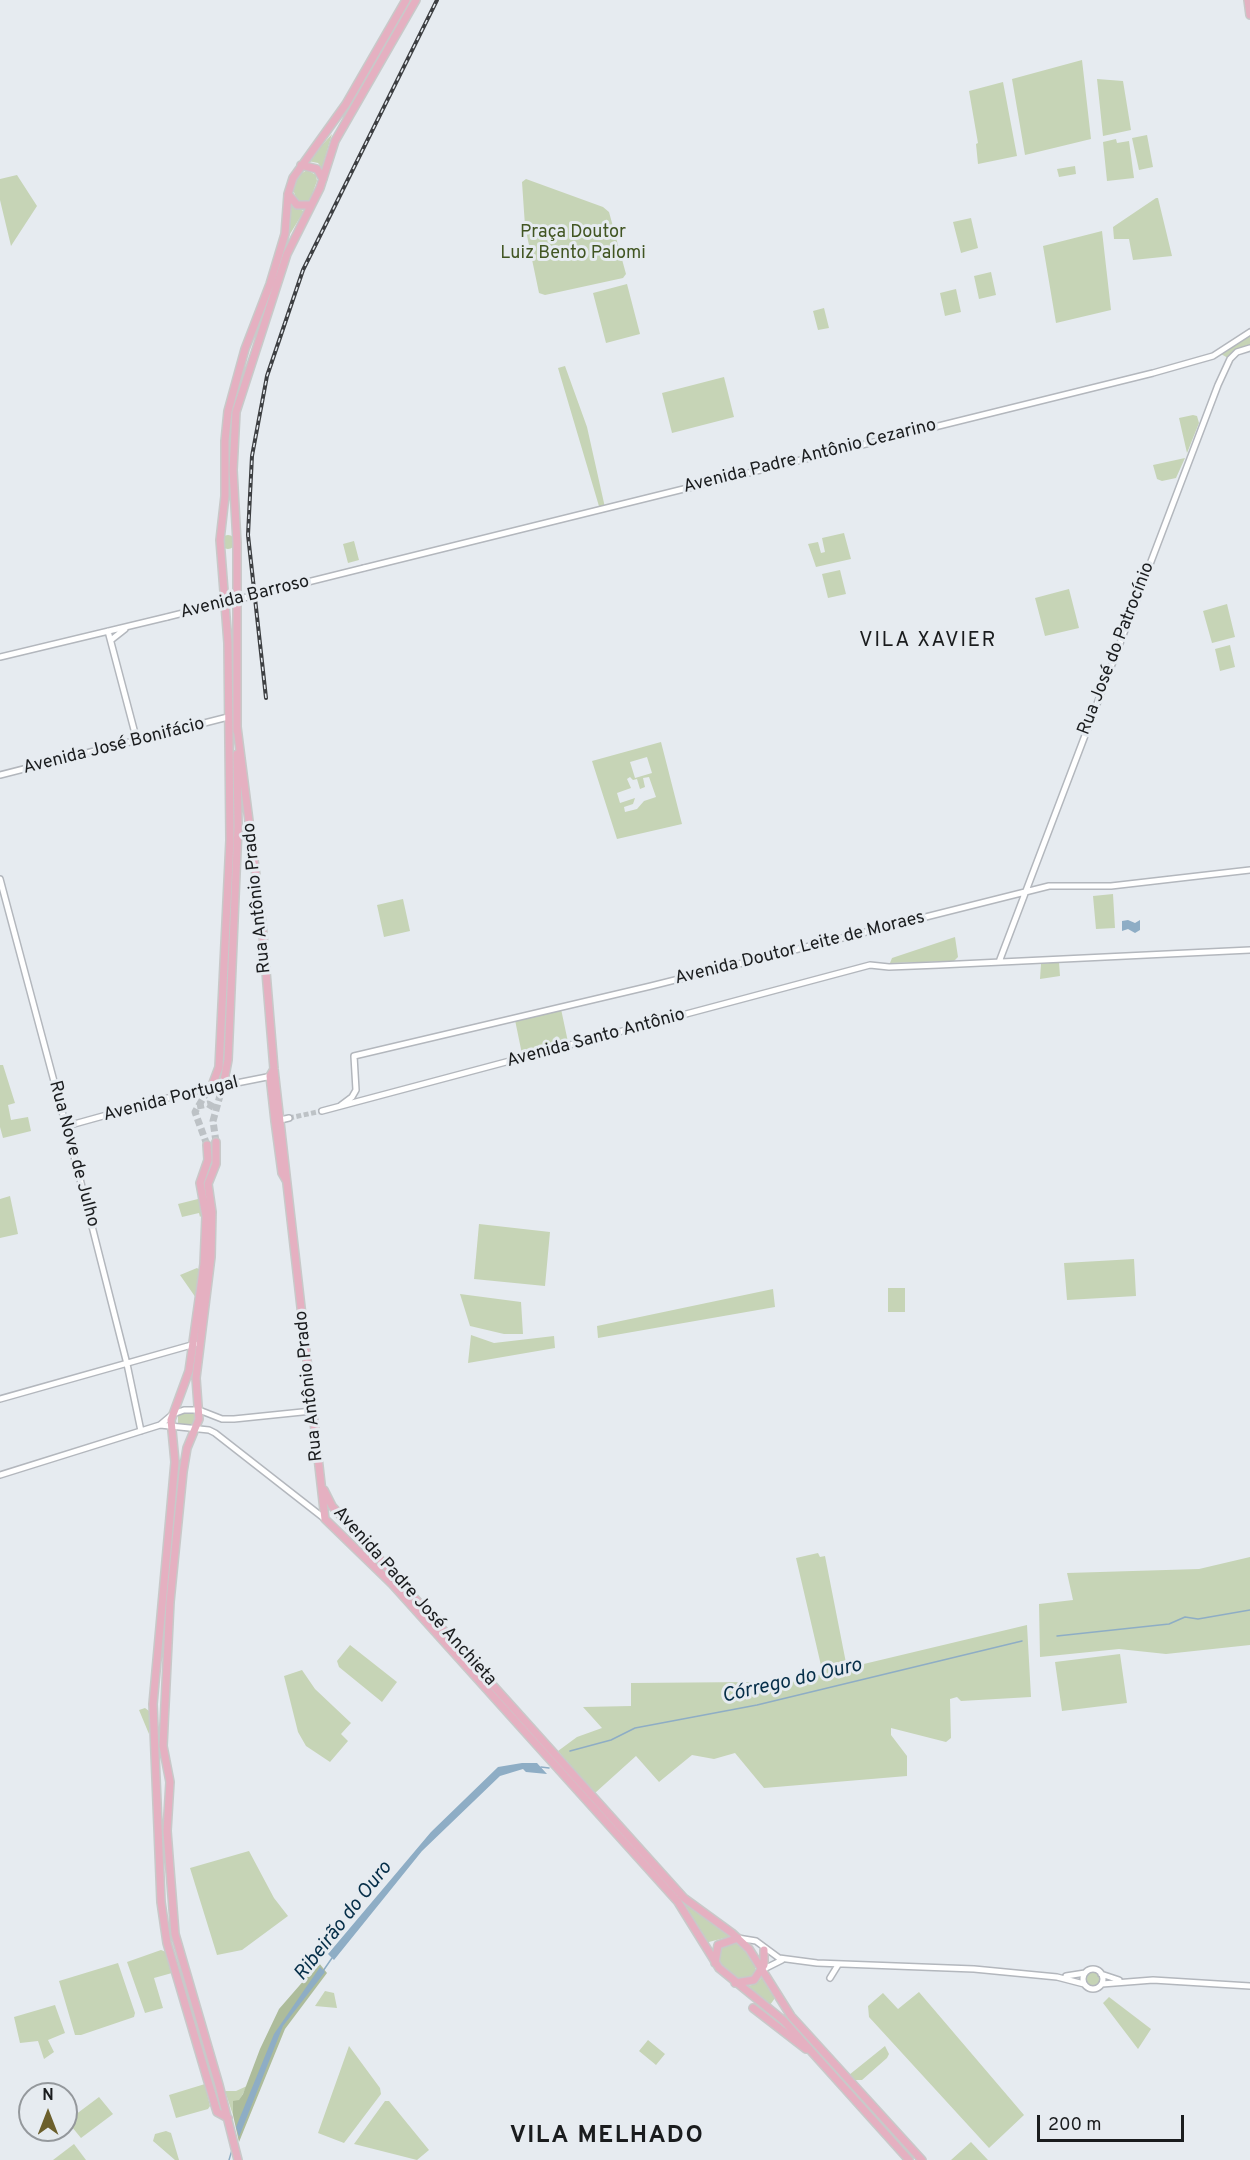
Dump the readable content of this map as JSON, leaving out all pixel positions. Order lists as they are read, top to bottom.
{
  "streets": {
    "main road": ["Rua Antônio Prado", "Avenida Padre José Anchieta"],
    "street": [
      "Avenida Padre Antônio Cezarino",
      "Avenida Barroso",
      "Rua José do Patrocínio",
      "Avenida José Bonifácio",
      "Avenida Doutor Leite de Moraes",
      "Avenida Santo Antônio",
      "Avenida Portugal",
      "Rua Nove de Julho"
    ]
  },
  "crossings": [
    ["Avenida Padre Antônio Cezarino", "Avenida Barroso"],
    ["Rua José do Patrocínio", "Avenida Doutor Leite de Moraes"],
    ["Rua José do Patrocínio", "Avenida Santo Antônio"],
    ["Rua Antônio Prado", "Avenida Portugal"],
    ["Rua Antônio Prado", "Avenida Padre José Anchieta"],
    ["Avenida Portugal", "Rua Nove de Julho"]
  ],
  "districts": ["VILA XAVIER", "VILA MELHADO"],
  "water": ["Córrego do Ouro", "Ribeirão do Ouro"],
  "parks": ["Praça Doutor Luiz Bento Palomi"],
  "scale_bar": "200 m",
  "north": "top"
}
